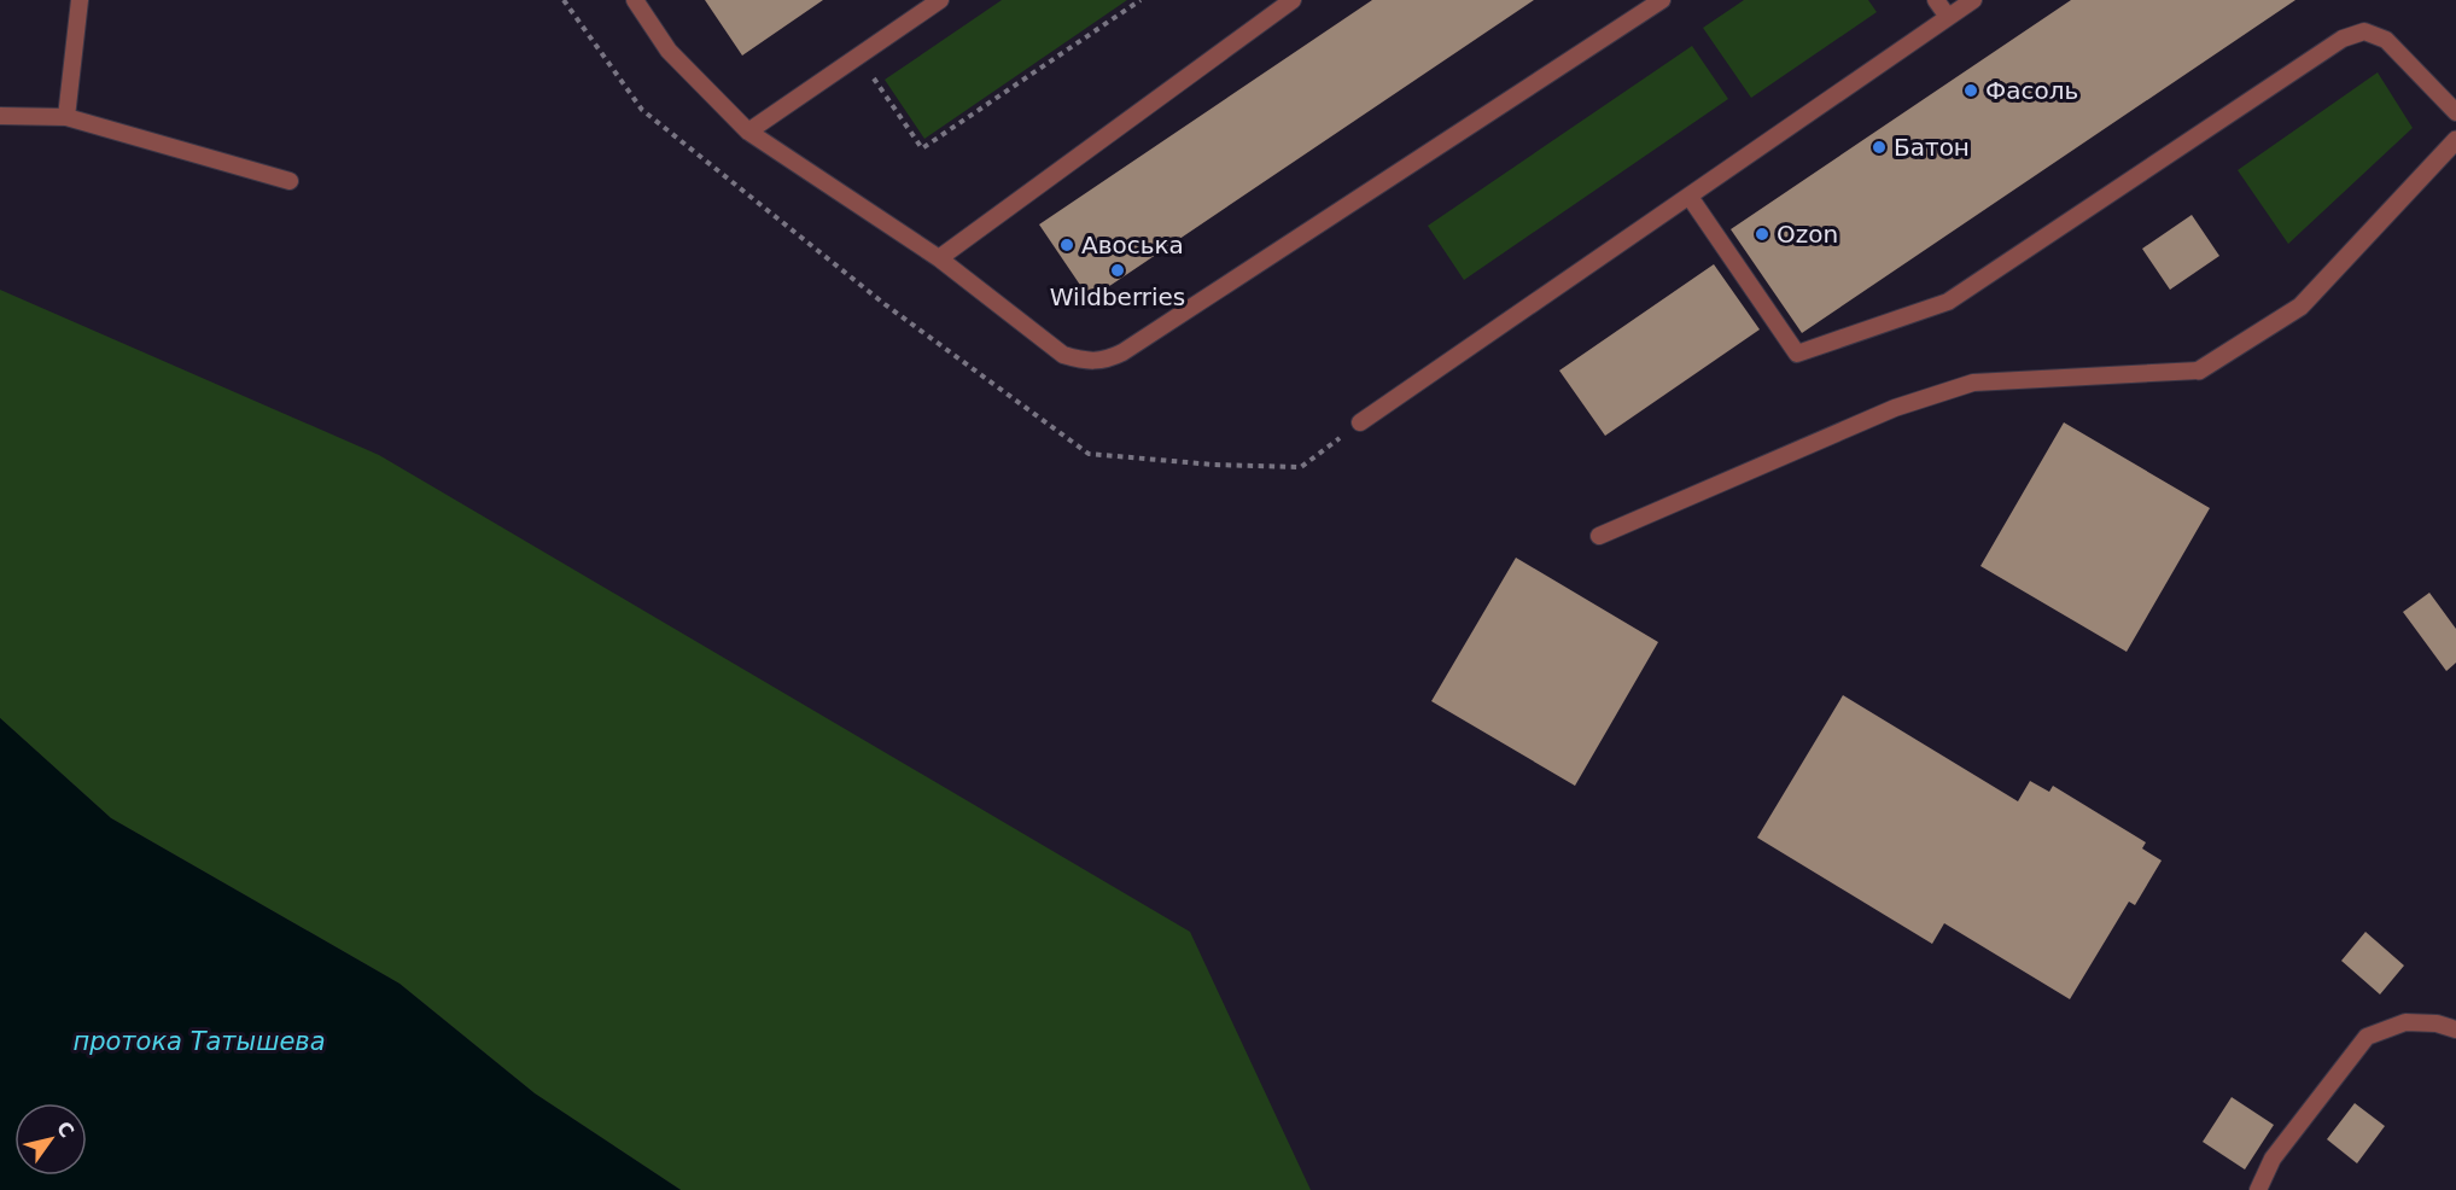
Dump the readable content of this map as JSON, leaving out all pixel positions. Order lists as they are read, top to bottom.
{
  "water": ["протока Татышева"],
  "places": [
    "Фасоль",
    "Батон",
    "Ozon",
    "Авоська",
    "Wildberries"
  ],
  "north": "top right"
}
